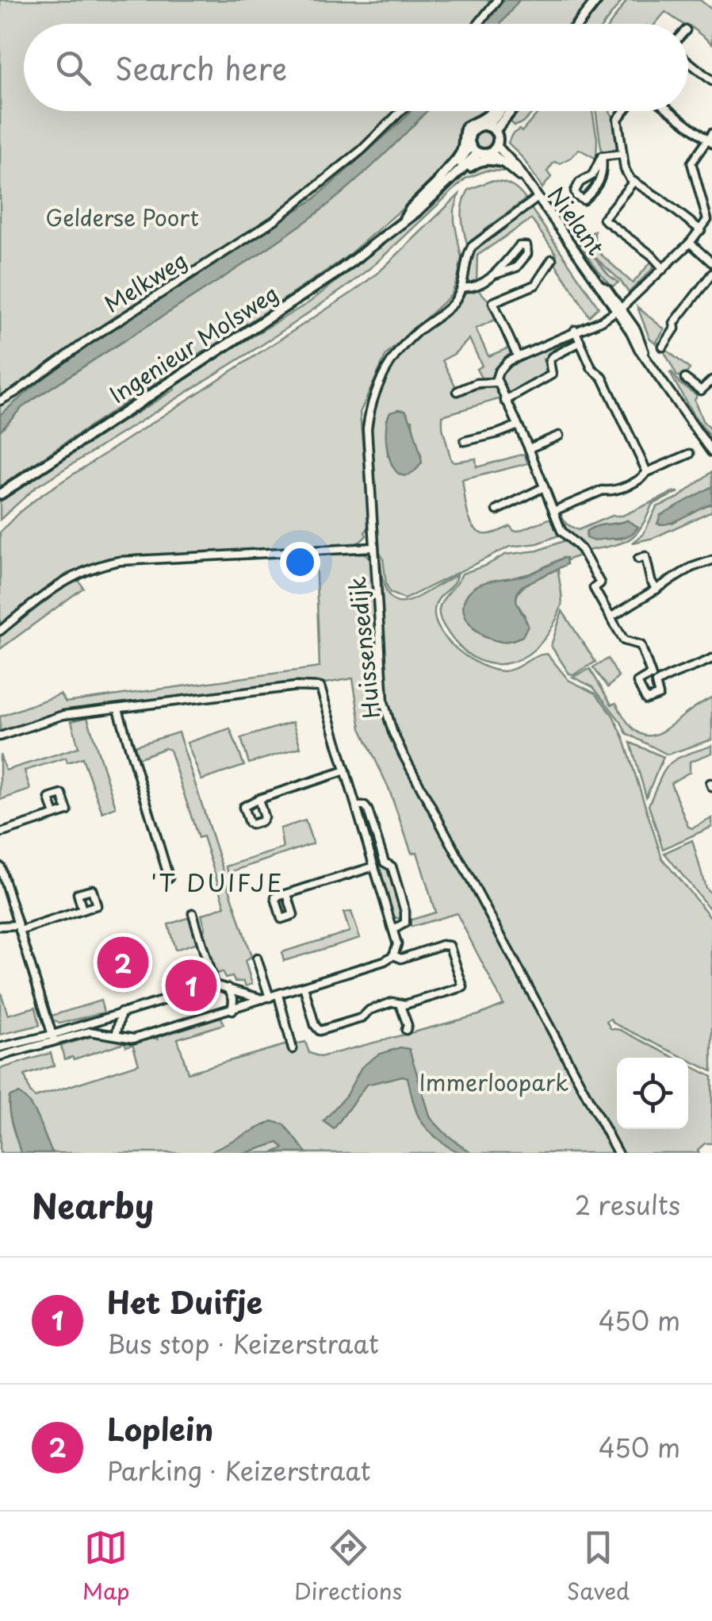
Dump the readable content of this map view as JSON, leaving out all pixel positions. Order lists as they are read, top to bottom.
{
  "streets": {
    "main road": ["Ingenieur Molsweg"],
    "street": ["Nielant", "Melkweg", "Huissensedijk"]
  },
  "crossings": [
    ["Nielant", "Ingenieur Molsweg"],
    ["Nielant", "Huissensedijk"]
  ],
  "districts": ["'T DUIFJE"],
  "parks": ["Gelderse Poort", "Immerloopark"],
  "page": {
    "search": "Search here",
    "pins": ["2", "1"],
    "heading": ["Nearby", "2 results"],
    "list": [
      {
        "mark": "1",
        "name": "Het Duifje",
        "note": "Bus stop · Keizerstraat",
        "value": "450 m"
      },
      {
        "mark": "2",
        "name": "Loplein",
        "note": "Parking · Keizerstraat",
        "value": "450 m"
      }
    ],
    "nav": ["Map", "Directions", "Saved"]
  }
}
